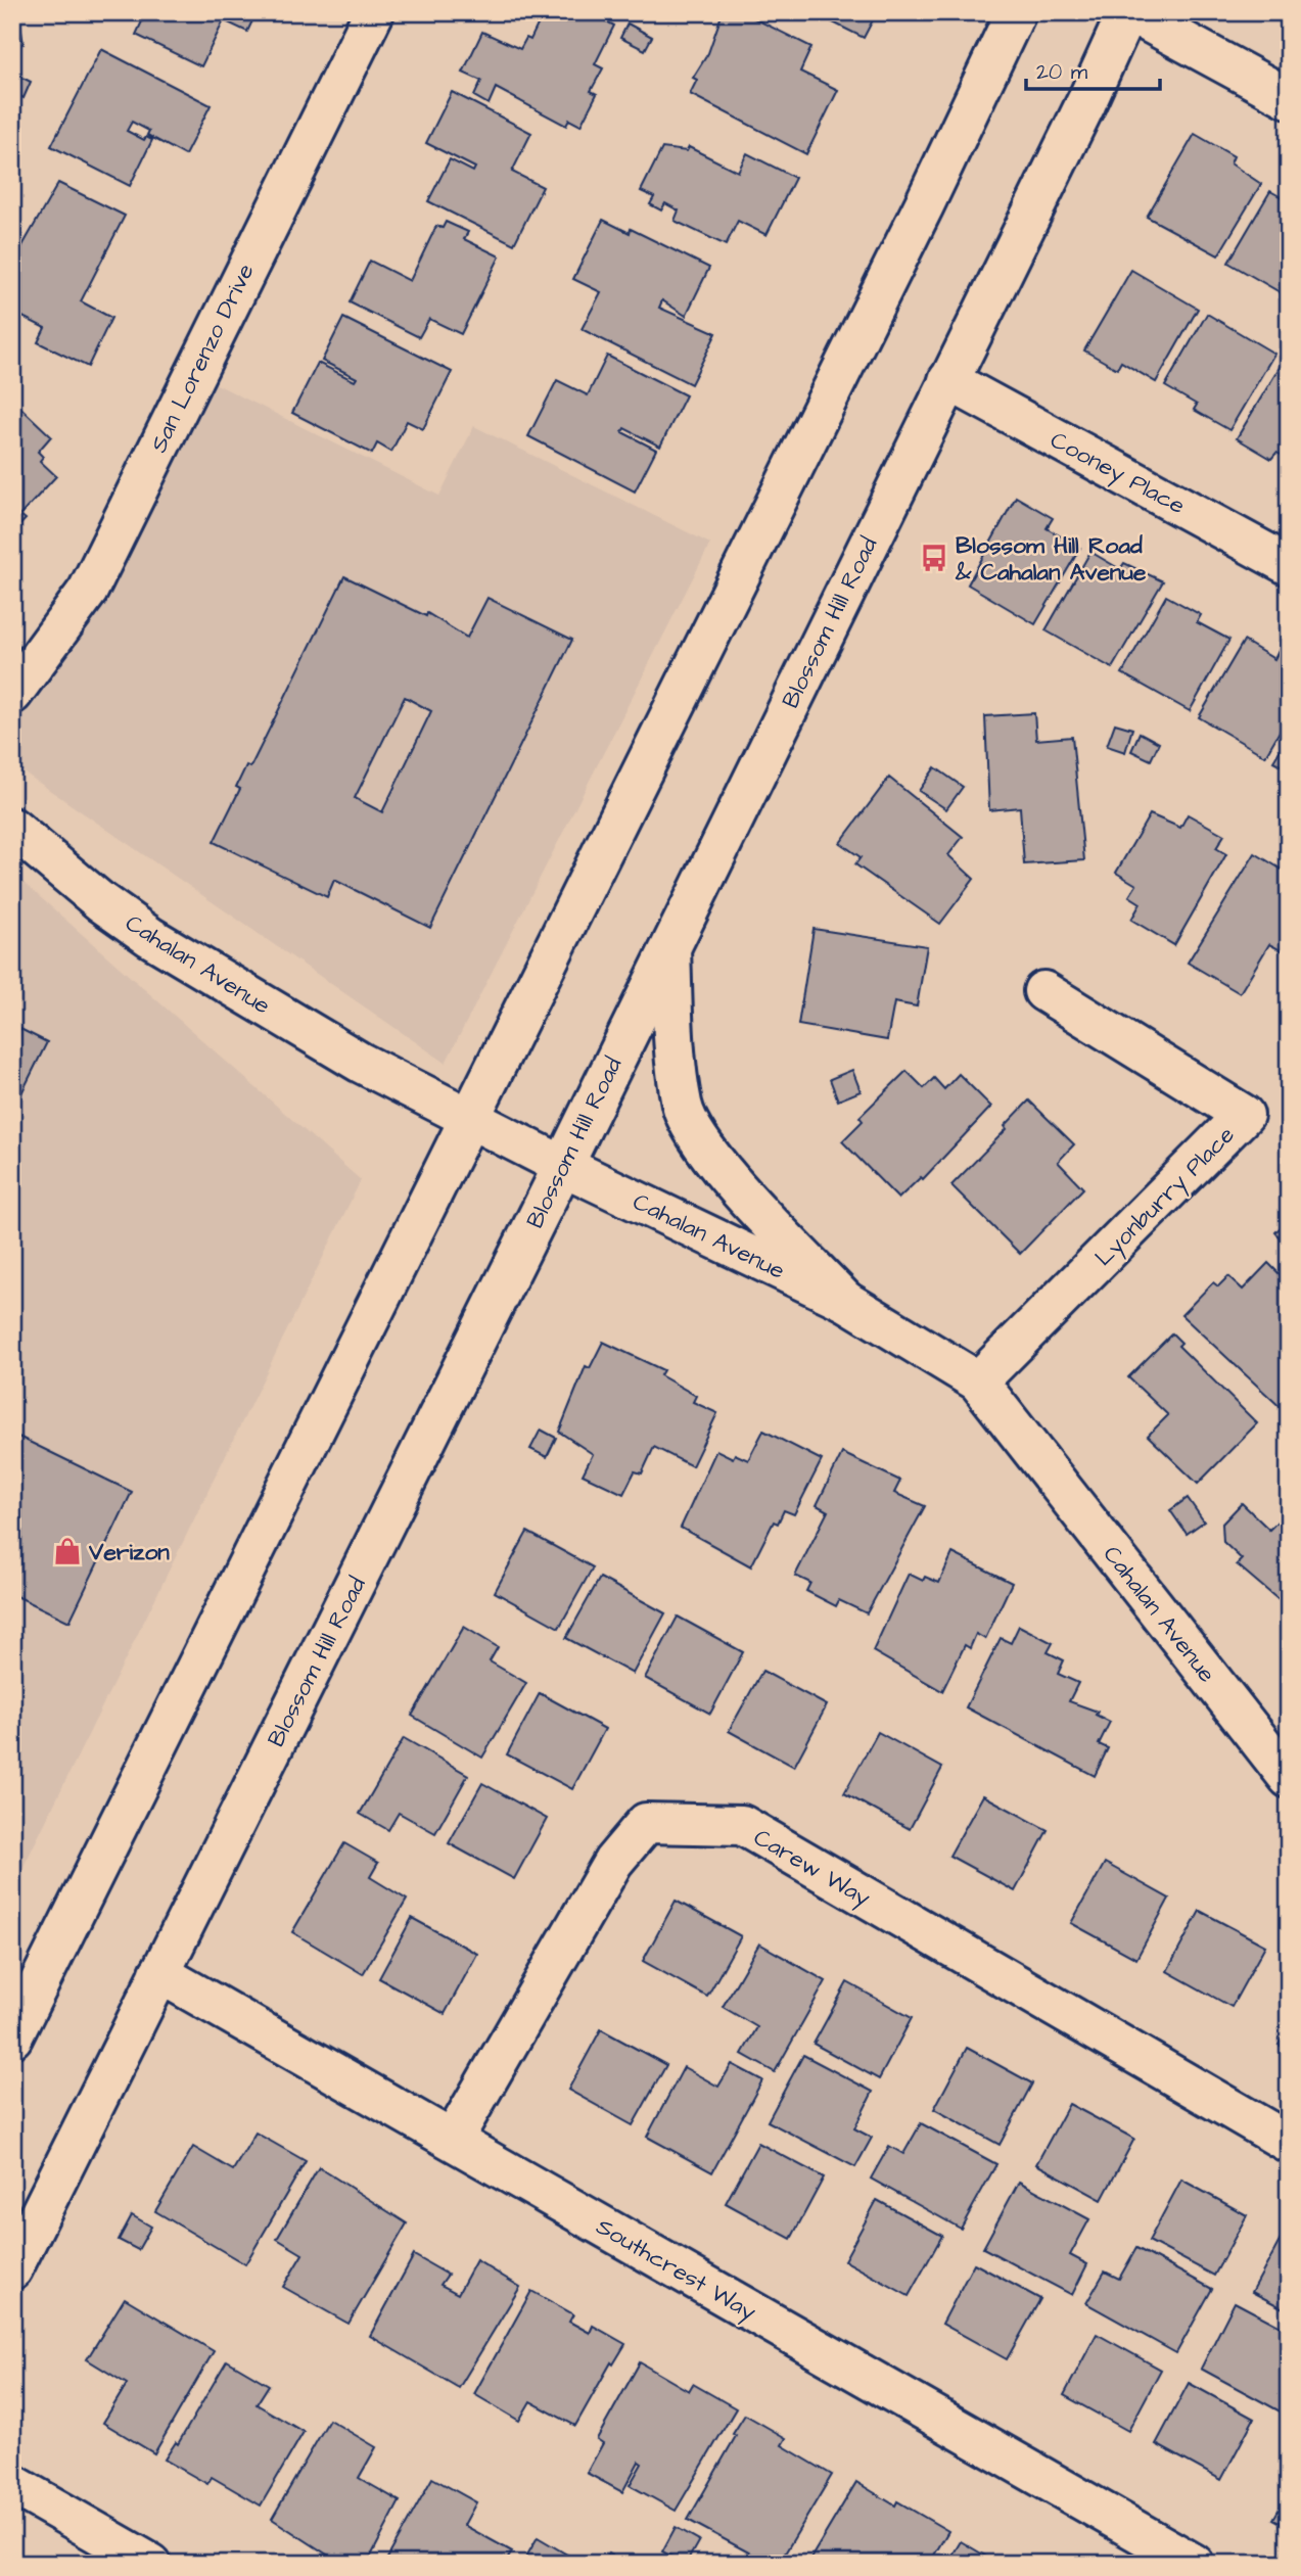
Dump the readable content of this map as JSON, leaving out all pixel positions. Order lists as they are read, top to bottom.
{
  "streets": {
    "street": [
      "San Lorenzo Drive",
      "Cooney Place",
      "Blossom Hill Road",
      "Cahalan Avenue",
      "Lyonburry Place",
      "Carew Way",
      "Southcrest Way"
    ]
  },
  "crossings": [
    ["Cooney Place", "Blossom Hill Road"],
    ["Blossom Hill Road", "Cahalan Avenue"],
    ["Blossom Hill Road", "Southcrest Way"],
    ["Cahalan Avenue", "Lyonburry Place"],
    ["Carew Way", "Southcrest Way"]
  ],
  "places": {
    "bus stop": ["Blossom Hill Road & Cahalan Avenue"],
    "shop": ["Verizon"]
  },
  "scale_bar": "20 m"
}
